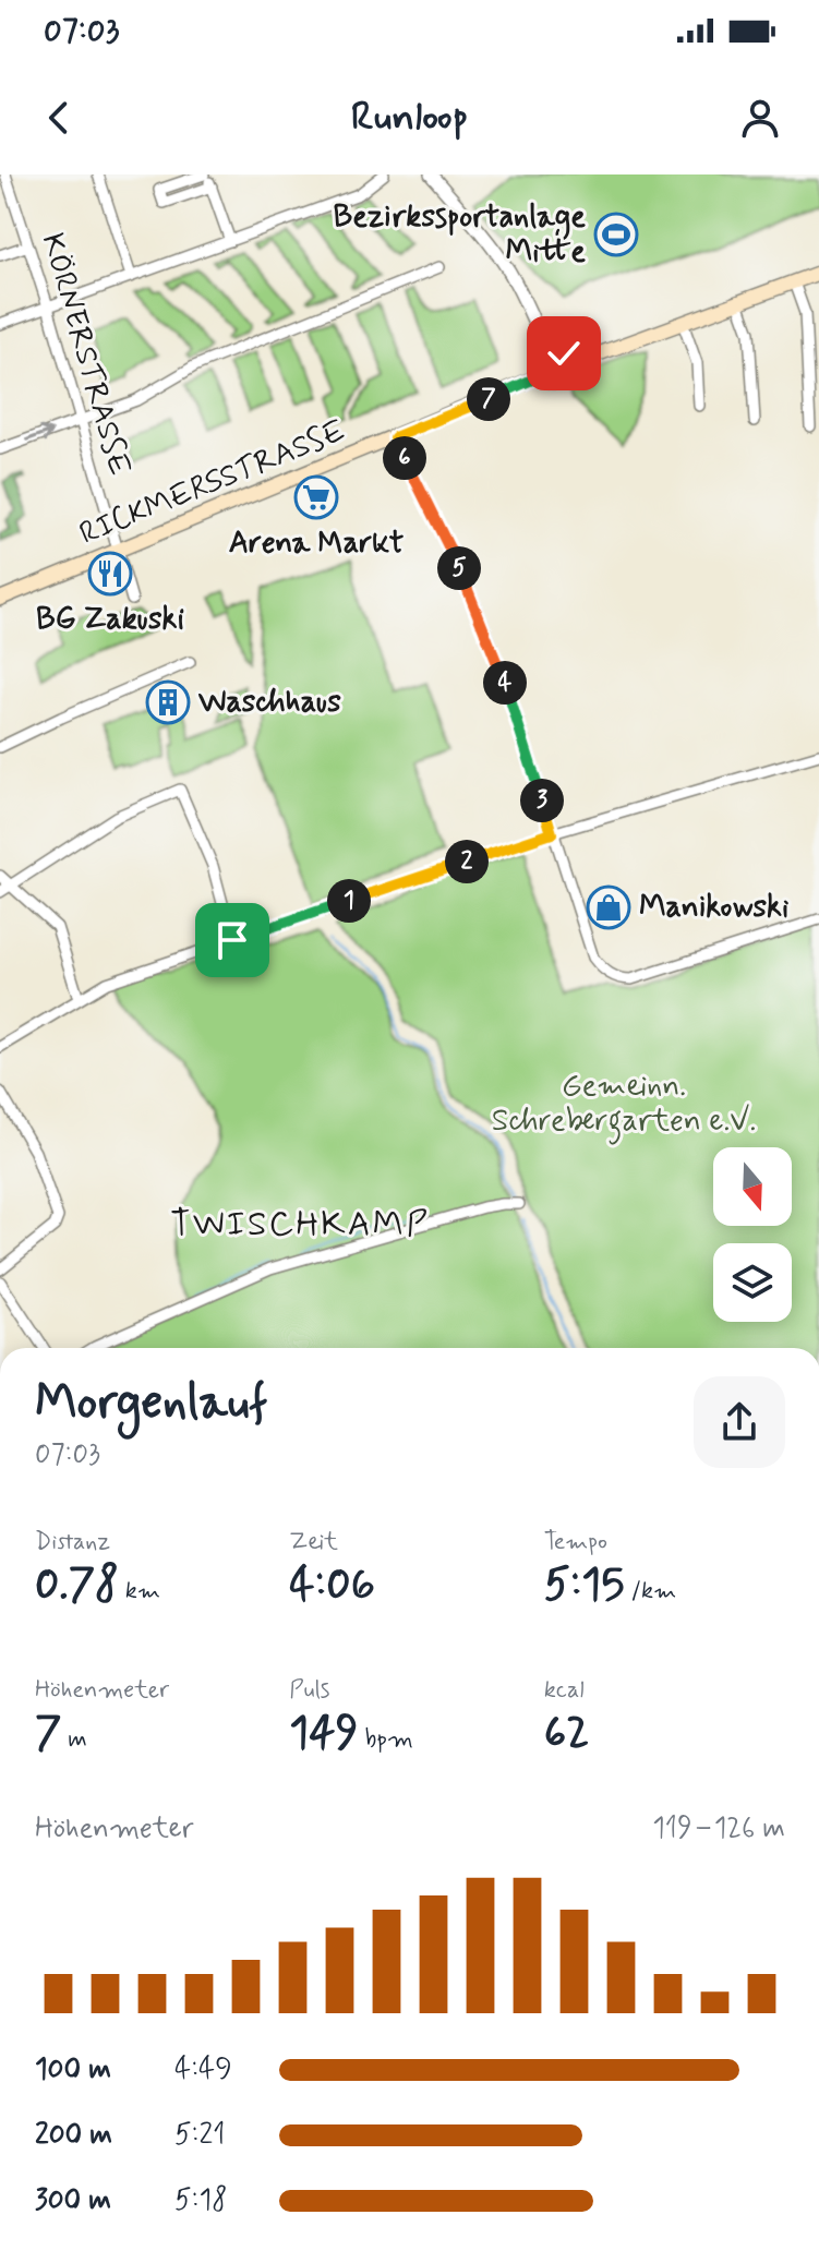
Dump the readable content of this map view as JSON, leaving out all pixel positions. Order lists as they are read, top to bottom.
{
  "streets": {
    "main road": ["RICKMERSSTRASSE"],
    "street": ["KÖRNERSTRASSE"]
  },
  "crossings": [
    ["KÖRNERSTRASSE", "RICKMERSSTRASSE"]
  ],
  "districts": ["TWISCHKAMP"],
  "parks": ["Gemeinn. Schrebergarten e.V."],
  "places": {
    "sports": ["Bezirkssportanlage Mitte"],
    "supermarket": ["Arena Markt"],
    "restaurant": ["BG Zakuski"],
    "building": ["Waschhaus"],
    "shop": ["Manikowski"]
  },
  "north": "bottom",
  "page": {
    "status": "07:03",
    "header": "Runloop",
    "pins": [
      "7",
      "6",
      "5",
      "4",
      "3",
      "2",
      "1"
    ],
    "heading": ["Morgenlauf", "07:03"],
    "stats": [
      ["Distanz", "0.78 km"],
      ["Zeit", "4:06"],
      ["Tempo", "5:15 /km"],
      ["Höhenmeter", "7 m"],
      ["Puls", "149 bpm"],
      ["kcal", "62"]
    ],
    "chart": ["Höhenmeter", "119–126 m"],
    "list": [
      {
        "name": "100 m",
        "note": "4:49"
      },
      {
        "name": "200 m",
        "note": "5:21"
      },
      {
        "name": "300 m",
        "note": "5:18"
      }
    ]
  }
}
